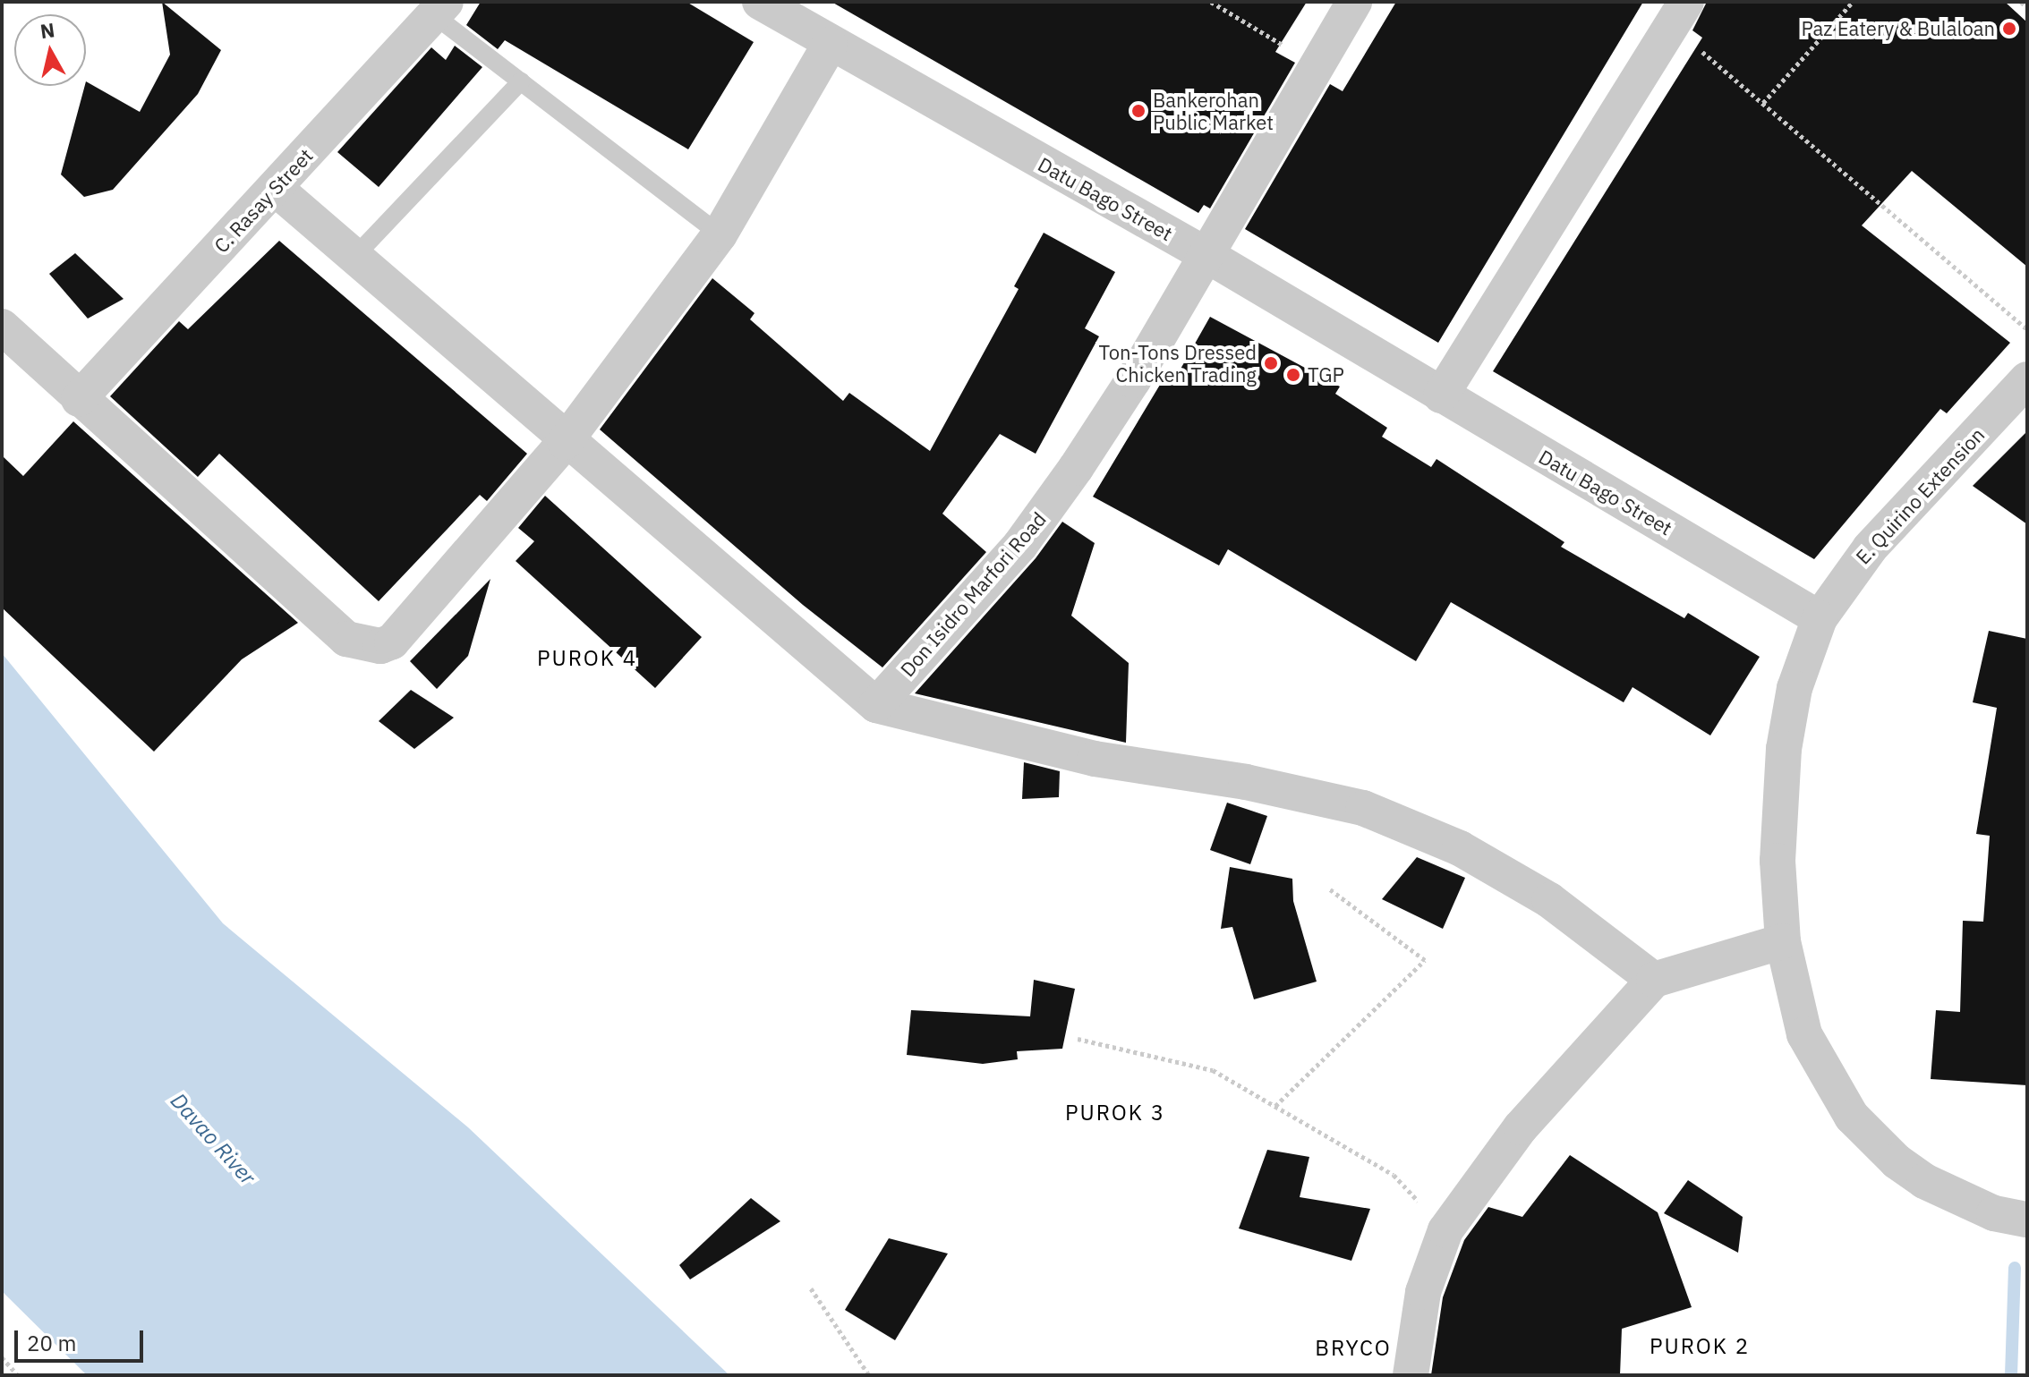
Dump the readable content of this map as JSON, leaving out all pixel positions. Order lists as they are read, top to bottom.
{
  "streets": {
    "street": [
      "Datu Bago Street",
      "C. Rasay Street",
      "E. Quirino Extension",
      "Don Isidro Marfori Road"
    ]
  },
  "crossings": [
    ["Datu Bago Street", "E. Quirino Extension"],
    ["Datu Bago Street", "Don Isidro Marfori Road"]
  ],
  "districts": [
    "PUROK 4",
    "PUROK 3",
    "PUROK 2",
    "BRYCO"
  ],
  "water": ["Davao River"],
  "places": [
    "Paz Eatery & Bulaloan",
    "Bankerohan Public Market",
    "Ton-Tons Dressed Chicken Trading",
    "TGP"
  ],
  "scale_bar": "20 m",
  "north": "top"
}
